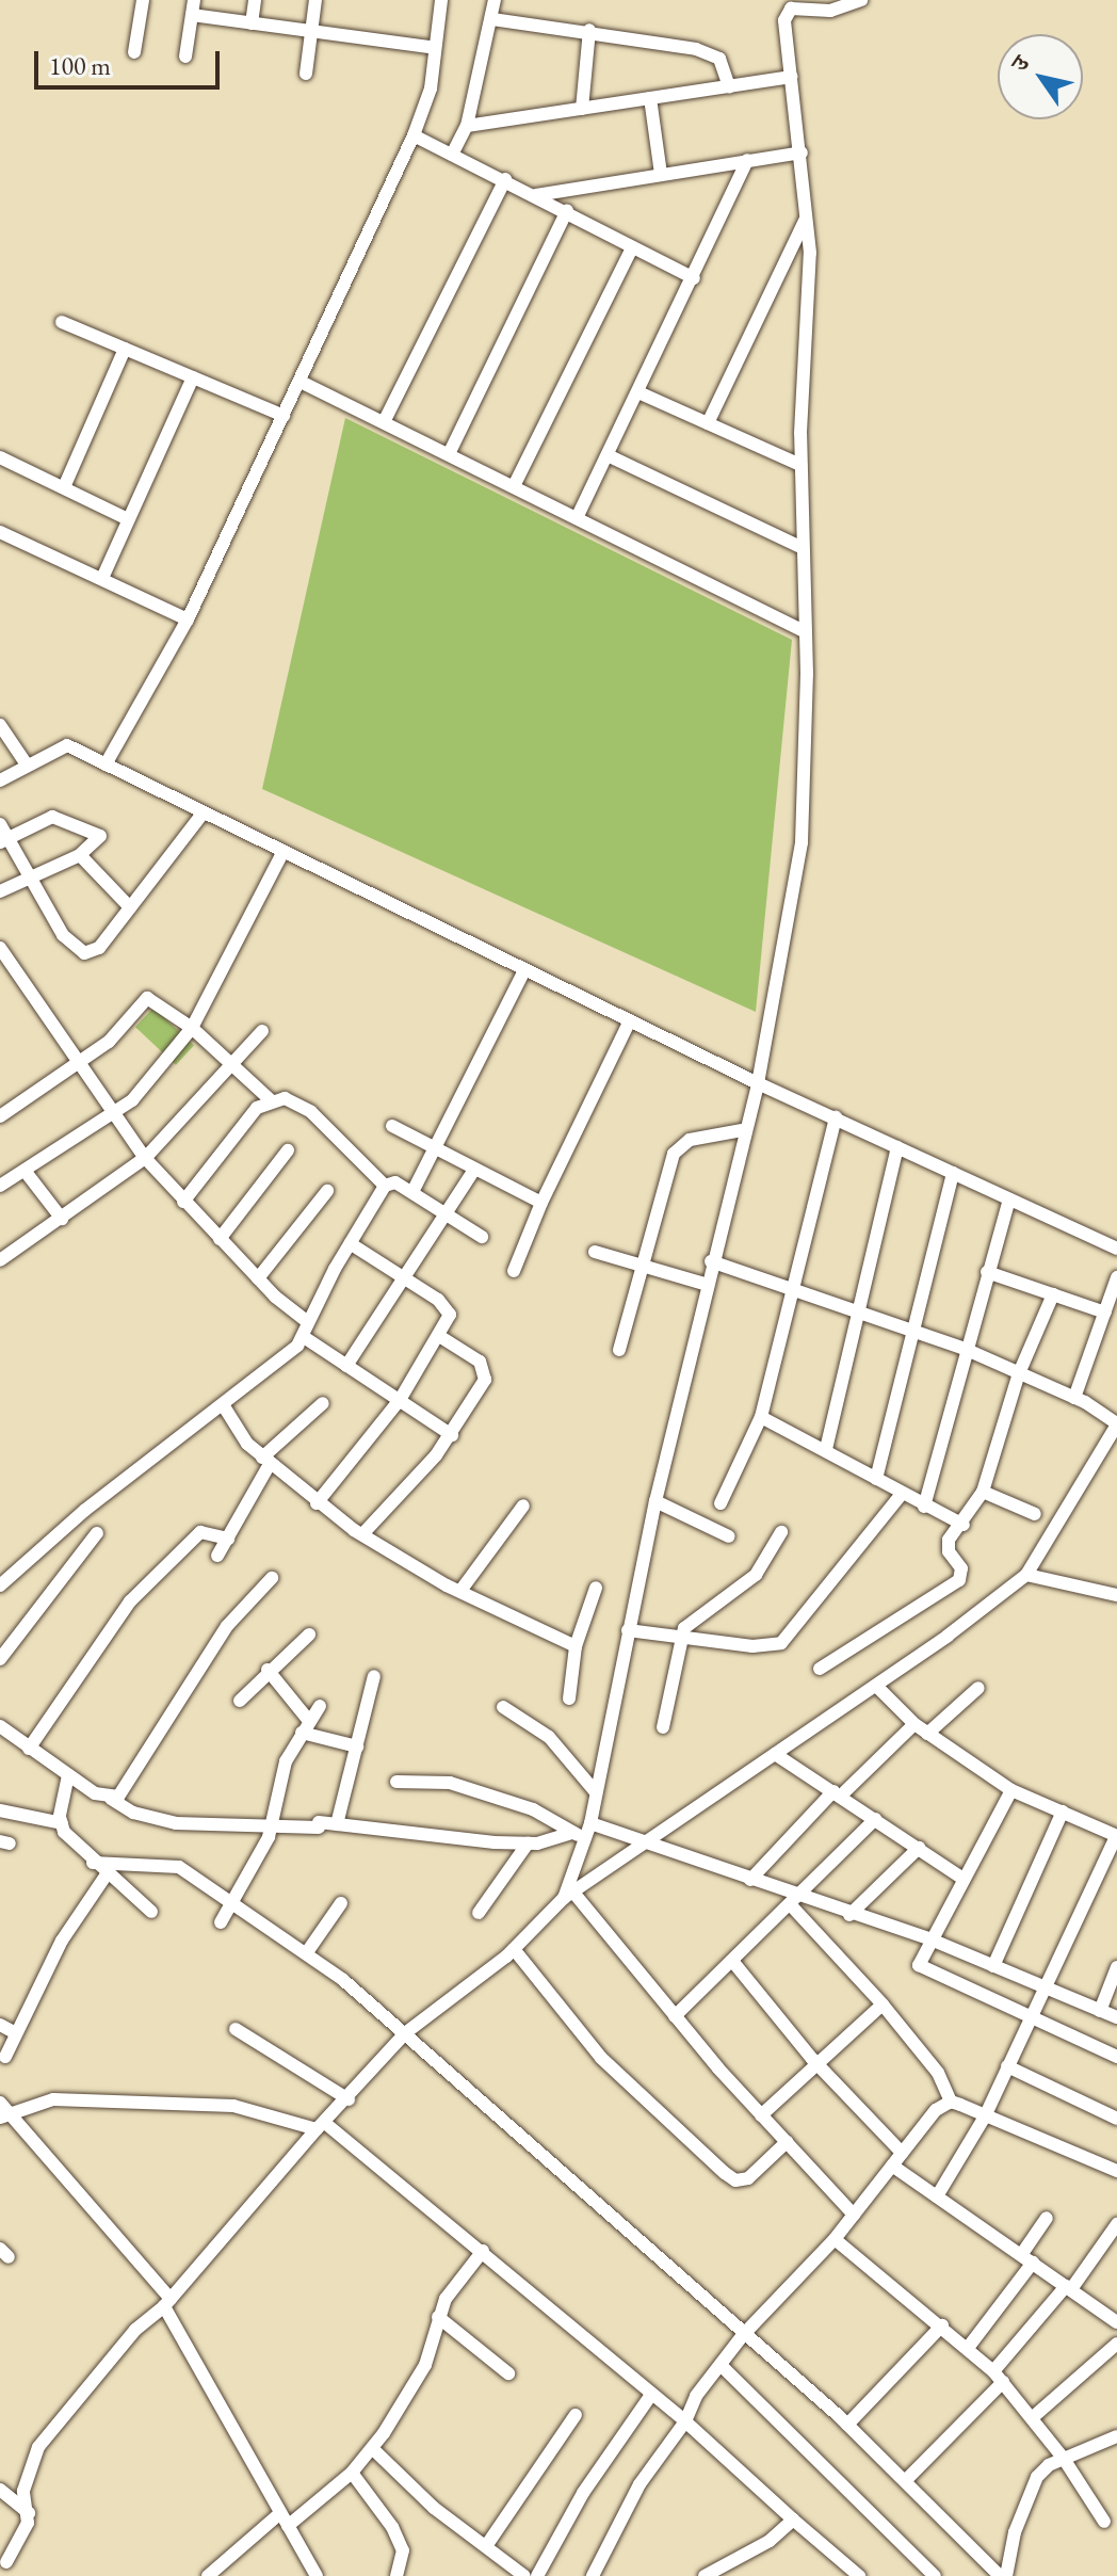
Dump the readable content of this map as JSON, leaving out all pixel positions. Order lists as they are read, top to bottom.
{
  "scale_bar": "100 m",
  "north": "top left"
}
